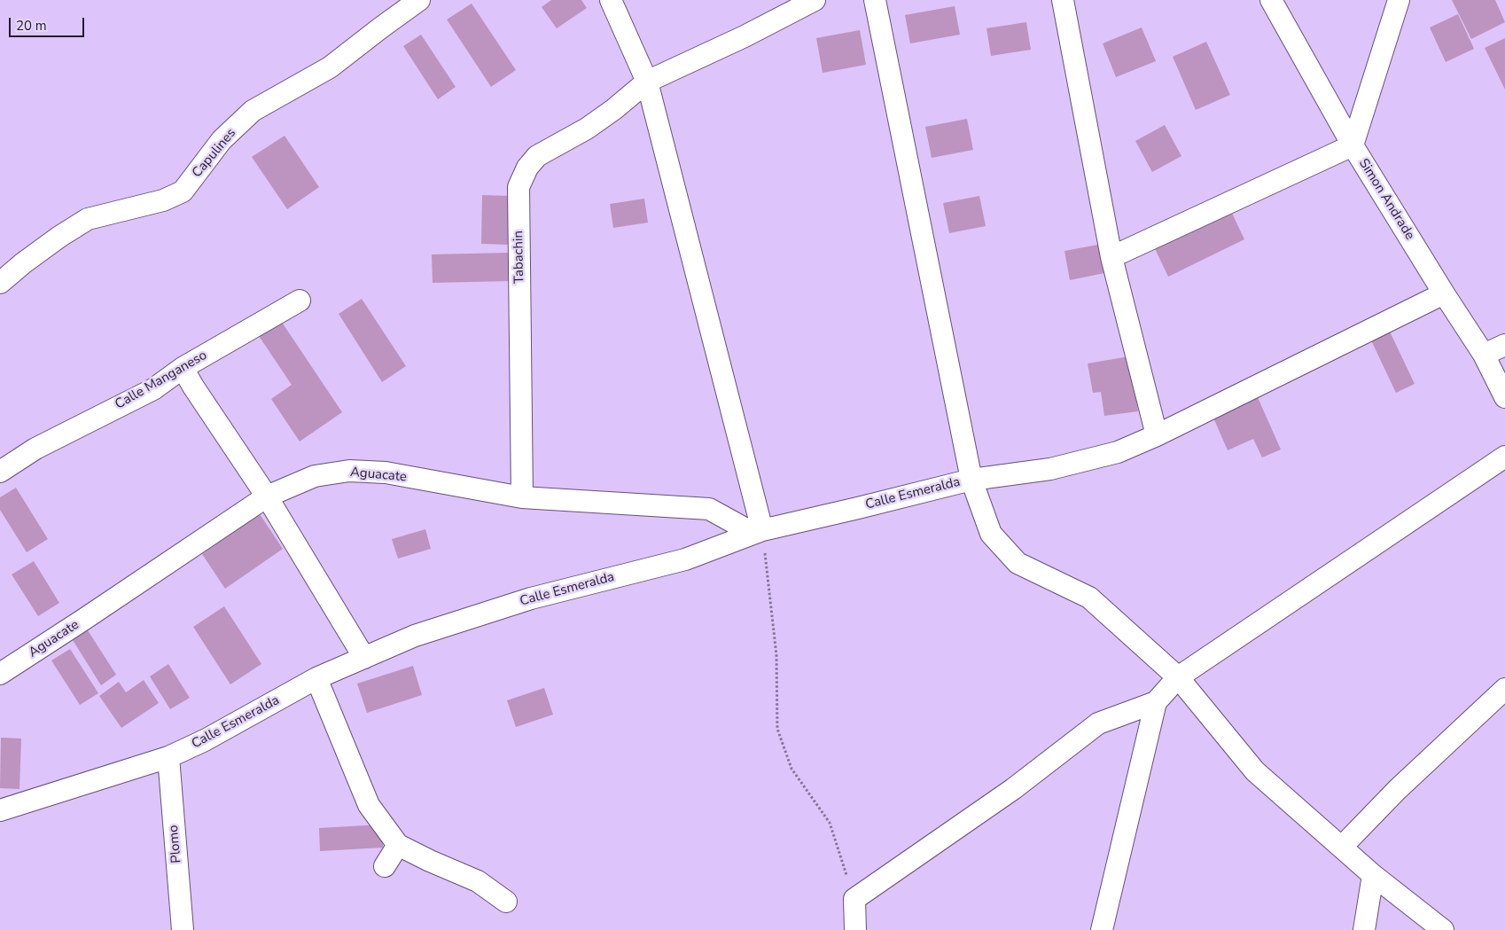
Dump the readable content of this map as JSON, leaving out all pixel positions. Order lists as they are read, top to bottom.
{
  "streets": {
    "street": [
      "Capulines",
      "Simon Andrade",
      "Tabachin",
      "Calle Manganeso",
      "Aguacate",
      "Calle Esmeralda",
      "Plomo"
    ]
  },
  "crossings": [
    ["Simon Andrade", "Calle Esmeralda"],
    ["Tabachin", "Aguacate"],
    ["Aguacate", "Calle Esmeralda"],
    ["Calle Esmeralda", "Plomo"]
  ],
  "scale_bar": "20 m"
}
